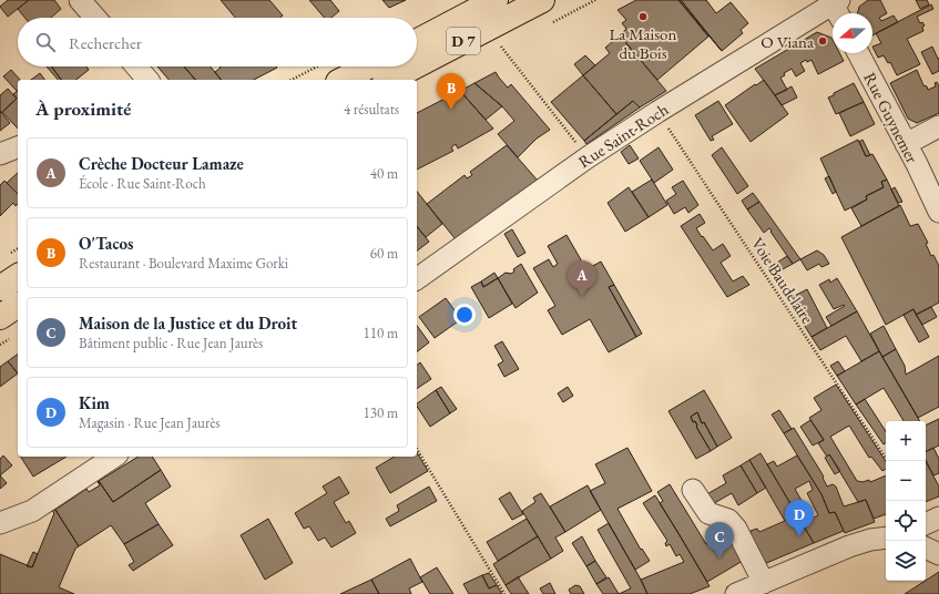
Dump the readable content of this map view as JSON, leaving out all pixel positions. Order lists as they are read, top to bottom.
{
  "streets": {
    "main road": ["D 7"],
    "street": ["Rue Guynemer", "Rue Saint-Roch"],
    "path": ["Voie Baudelaire"]
  },
  "crossings": [
    ["Rue Saint-Roch", "Voie Baudelaire"]
  ],
  "places": ["La Maison du Bois", "O Viana"],
  "north": "left",
  "page": {
    "search": "Rechercher",
    "pins": [
      "B",
      "A",
      "D",
      "C"
    ],
    "heading": ["À proximité", "4 résultats"],
    "list": [
      {
        "mark": "A",
        "name": "Crèche Docteur Lamaze",
        "note": "École · Rue Saint-Roch",
        "value": "40 m"
      },
      {
        "mark": "B",
        "name": "O'Tacos",
        "note": "Restaurant · Boulevard Maxime Gorki",
        "value": "60 m"
      },
      {
        "mark": "C",
        "name": "Maison de la Justice et du Droit",
        "note": "Bâtiment public · Rue Jean Jaurès",
        "value": "110 m"
      },
      {
        "mark": "D",
        "name": "Kim",
        "note": "Magasin · Rue Jean Jaurès",
        "value": "130 m"
      }
    ],
    "map_buttons": ["+", "−"]
  }
}
